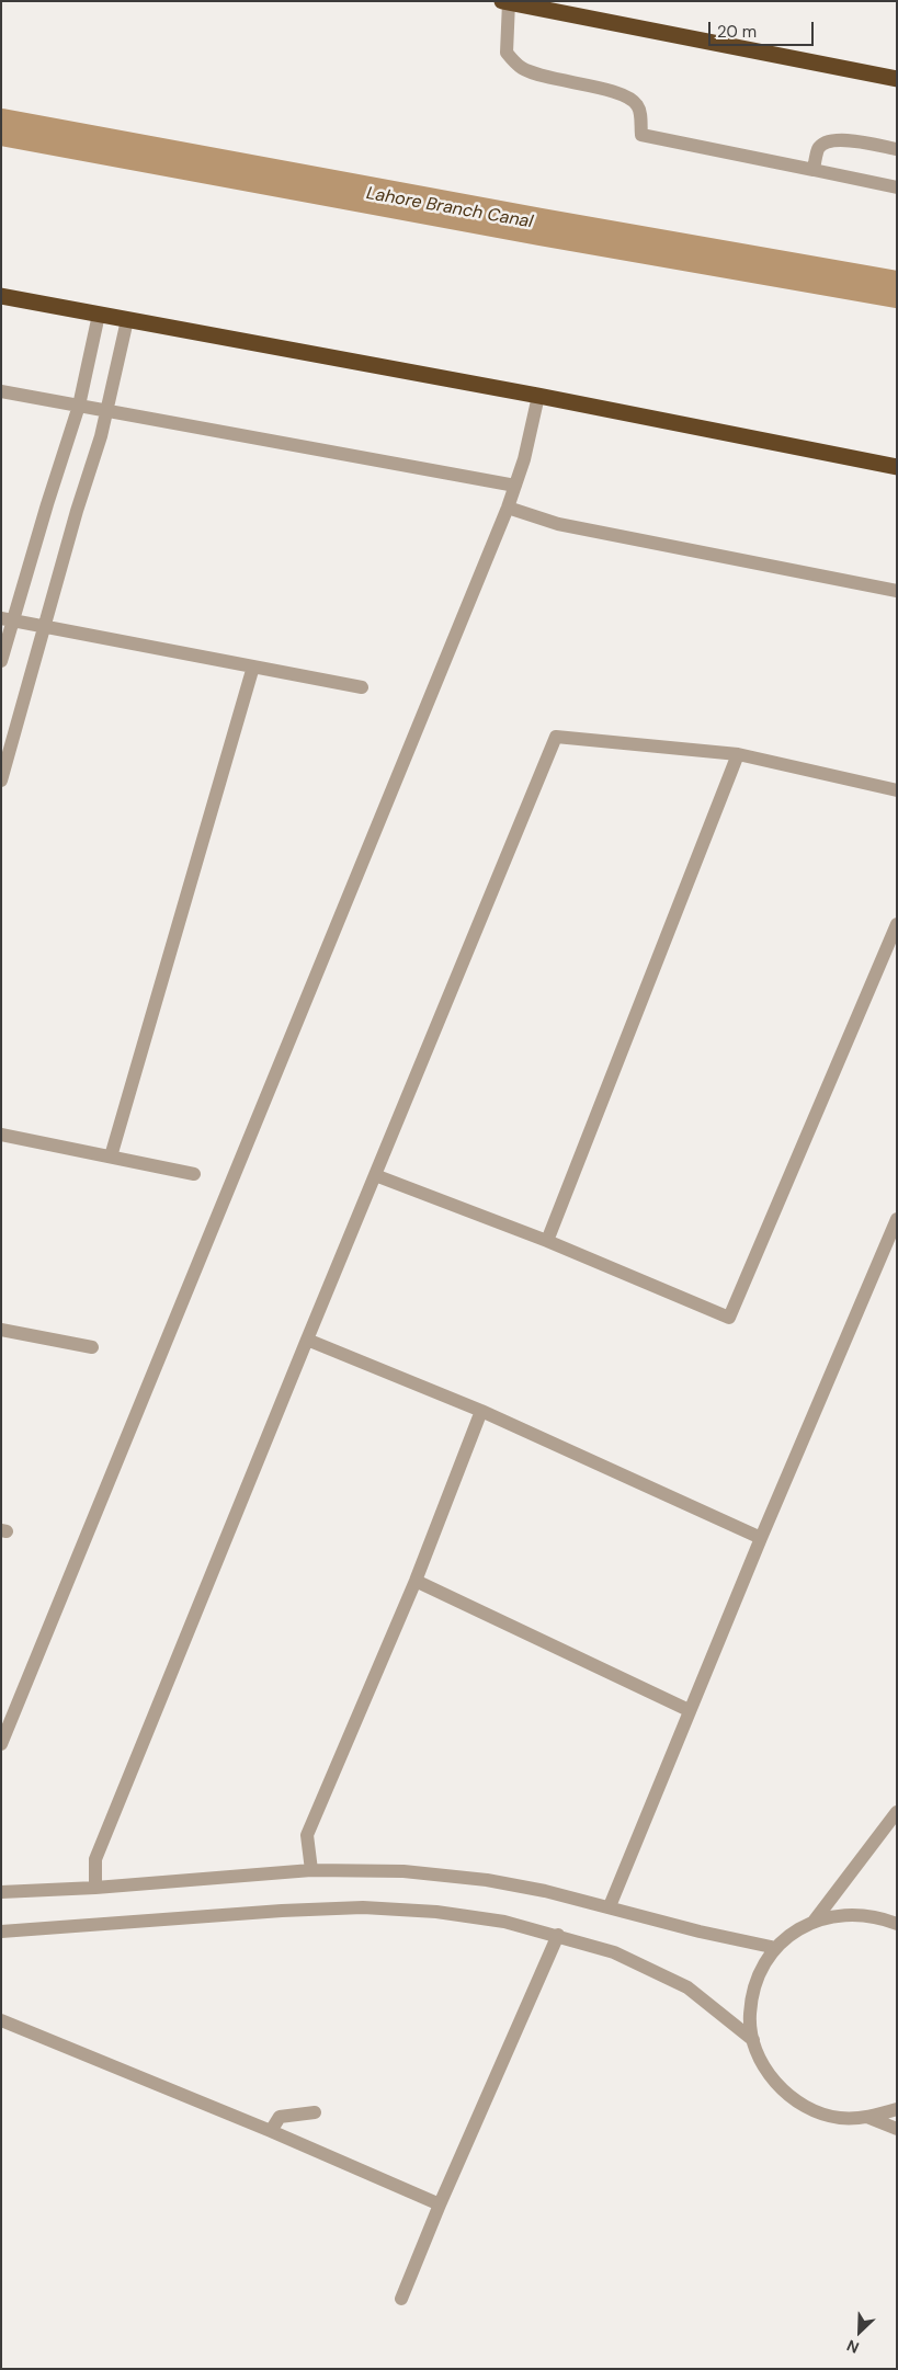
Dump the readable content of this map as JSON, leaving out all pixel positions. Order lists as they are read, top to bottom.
{
  "water": ["Lahore Branch Canal"],
  "scale_bar": "20 m",
  "north": "bottom left"
}
